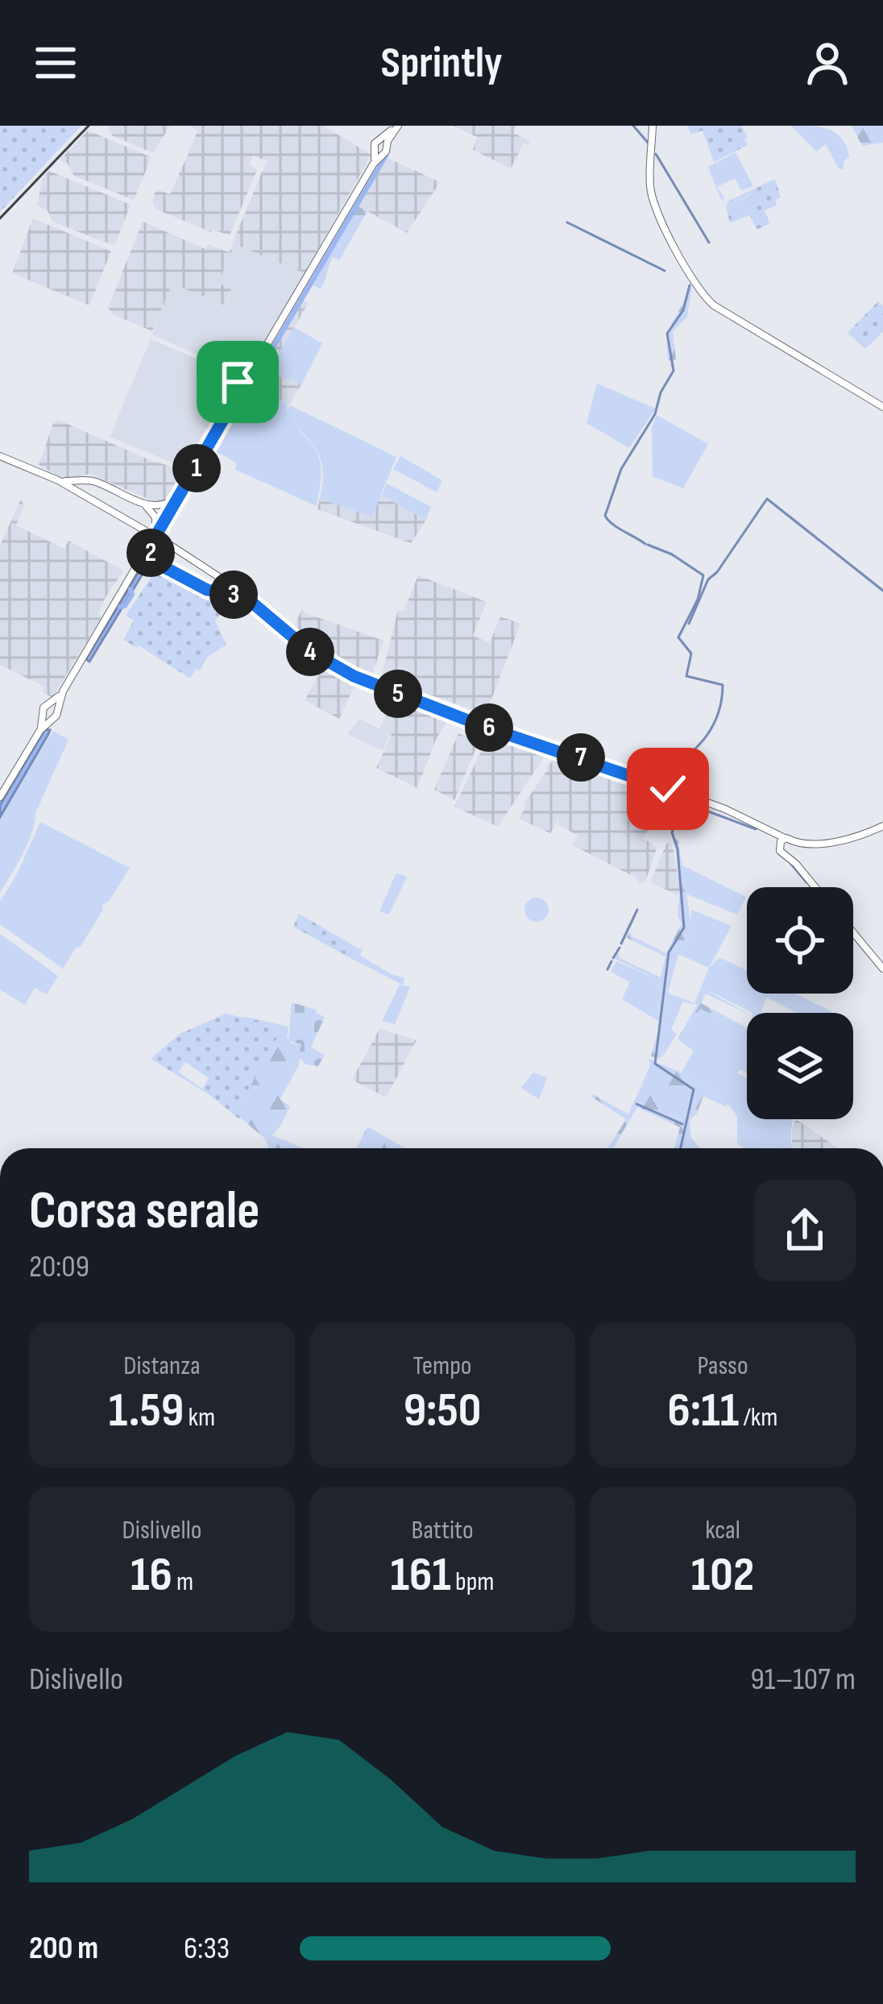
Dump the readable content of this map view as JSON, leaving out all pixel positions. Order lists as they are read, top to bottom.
{
  "page": {
    "header": "Sprintly",
    "pins": [
      "1",
      "2",
      "3",
      "4",
      "5",
      "6",
      "7"
    ],
    "heading": ["Corsa serale", "20:09"],
    "stats": [
      ["Distanza", "1.59 km"],
      ["Tempo", "9:50"],
      ["Passo", "6:11 /km"],
      ["Dislivello", "16 m"],
      ["Battito", "161 bpm"],
      ["kcal", "102"]
    ],
    "chart": ["Dislivello", "91–107 m"],
    "list": [
      {
        "name": "200 m",
        "note": "6:33"
      }
    ]
  }
}
